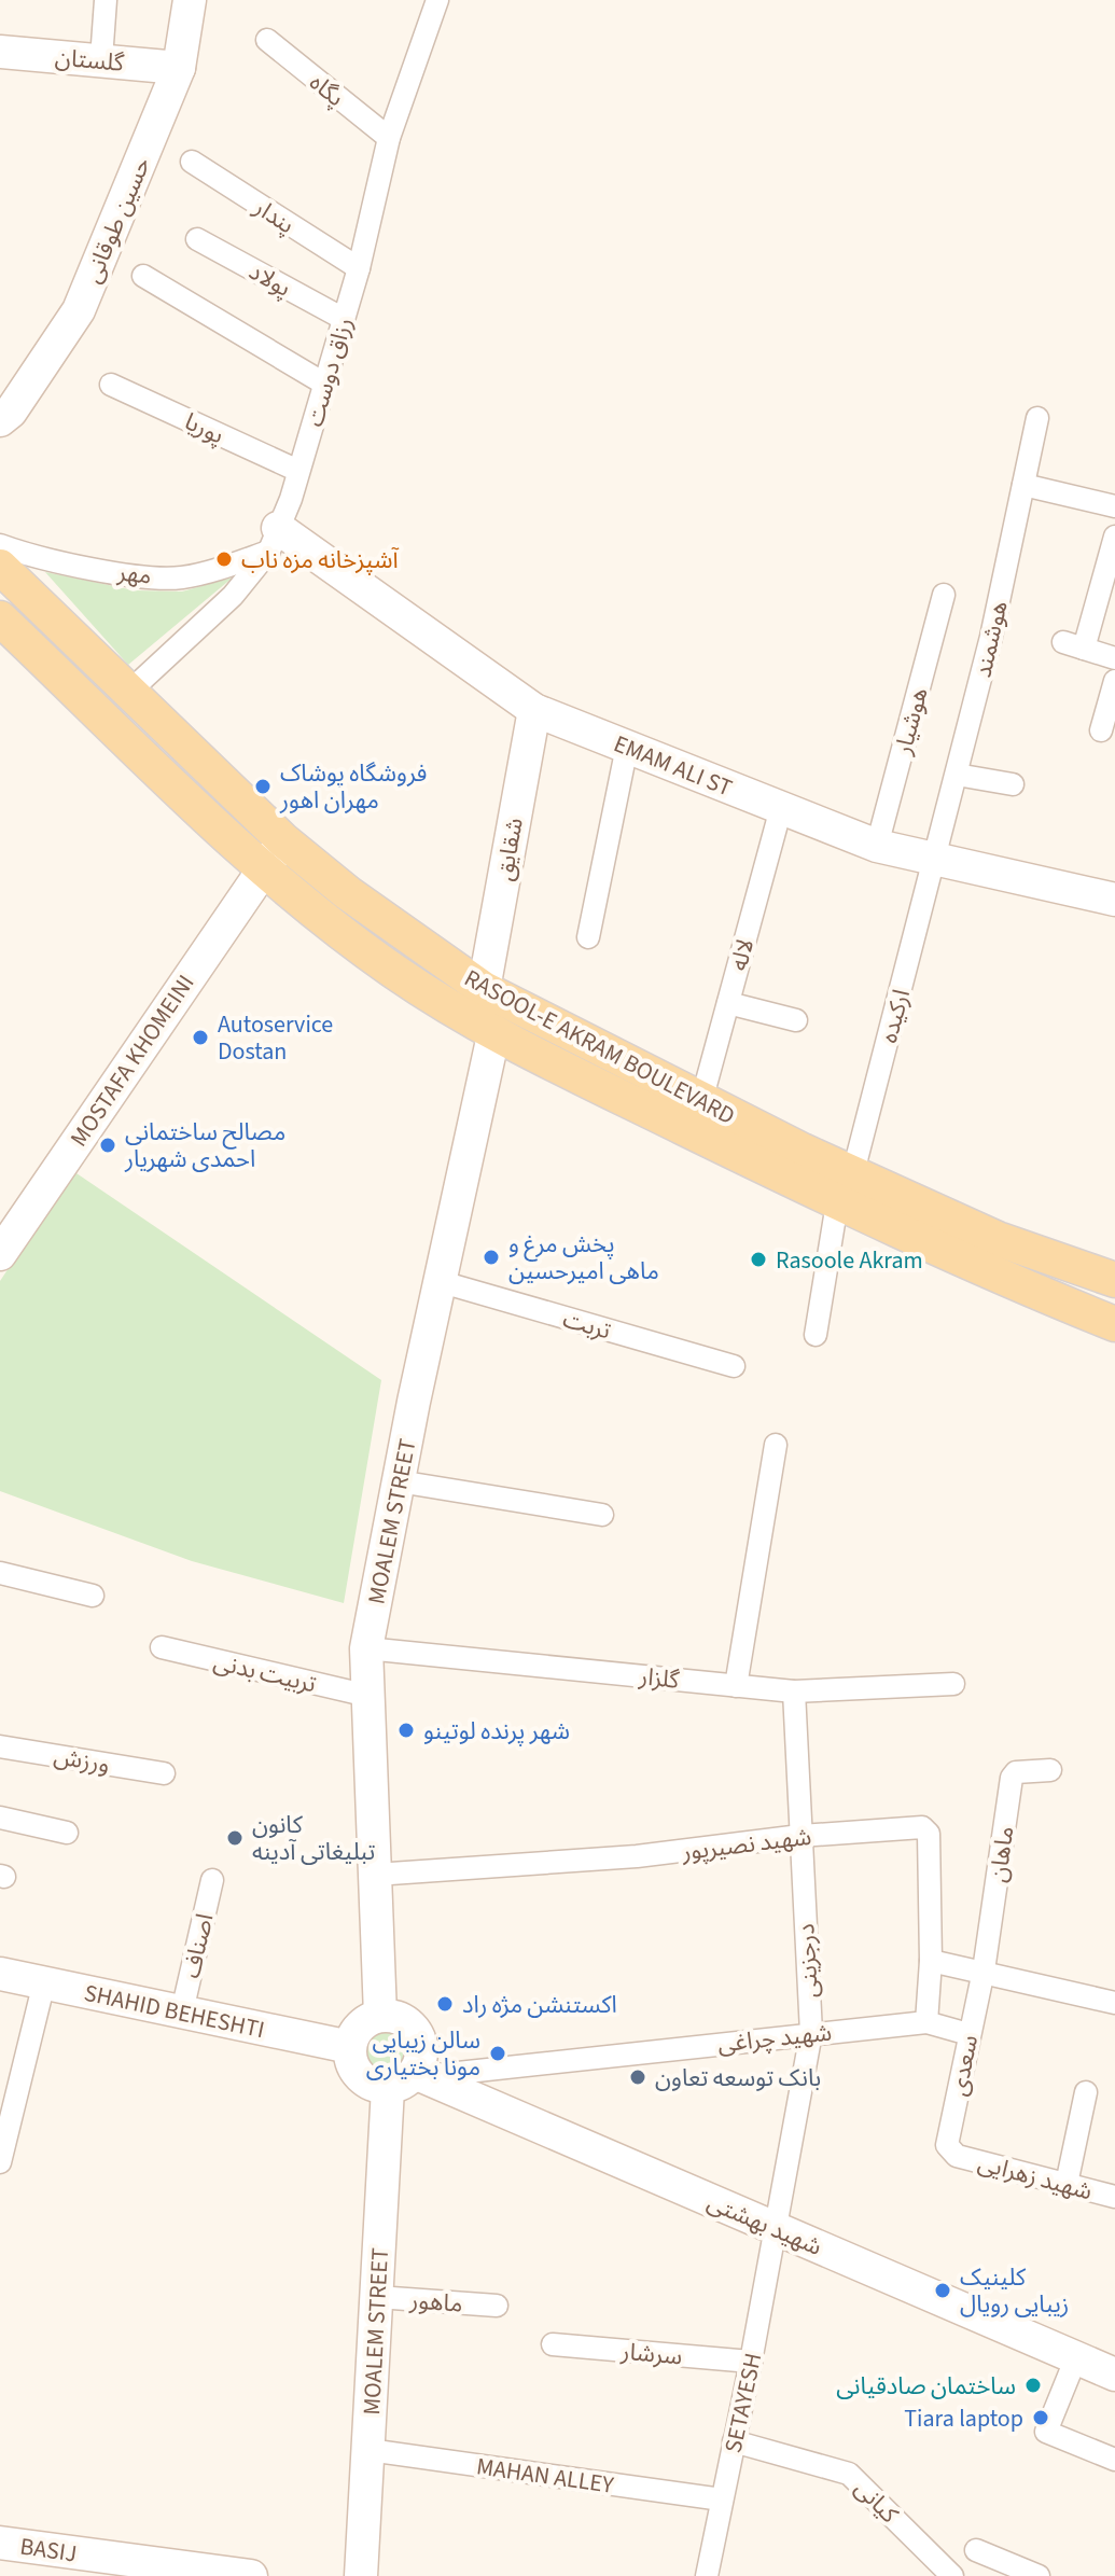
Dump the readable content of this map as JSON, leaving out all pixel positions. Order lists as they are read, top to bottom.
{
  "streets": {
    "main road": ["RASOOL-E AKRAM BOULEVARD"],
    "street": [
      "گلستان",
      "پگاه",
      "پندار",
      "حسین طوقانی",
      "پولاد",
      "رزاق دوست",
      "پوریا",
      "مهر",
      "هوشمند",
      "هوشیار",
      "EMAM ALI ST",
      "شقایق",
      "لاله",
      "ارکیده",
      "MOSTAFA KHOMEINI",
      "تربت",
      "MOALEM STREET",
      "تربیت بدنی",
      "گلزار",
      "ورزش",
      "شهید نصیرپور",
      "ماهان",
      "اصناف",
      "درجزینی",
      "SHAHID BEHESHTI",
      "شهید چراغی",
      "سعدی",
      "شهید زهرایی",
      "شهید بهشتی",
      "ماهور",
      "سرشار",
      "SETAYESH",
      "MAHAN ALLEY",
      "کیانی",
      "BASIJ"
    ]
  },
  "crossings": [
    ["گلستان", "حسین طوقانی"],
    ["پگاه", "رزاق دوست"],
    ["پندار", "رزاق دوست"],
    ["پولاد", "رزاق دوست"],
    ["رزاق دوست", "پوریا"],
    ["رزاق دوست", "مهر"],
    ["رزاق دوست", "EMAM ALI ST"],
    ["رزاق دوست", "RASOOL-E AKRAM BOULEVARD"],
    ["مهر", "EMAM ALI ST"],
    ["هوشمند", "EMAM ALI ST"],
    ["هوشمند", "ارکیده"],
    ["هوشیار", "EMAM ALI ST"],
    ["EMAM ALI ST", "شقایق"],
    ["EMAM ALI ST", "لاله"],
    ["EMAM ALI ST", "ارکیده"],
    ["شقایق", "RASOOL-E AKRAM BOULEVARD"],
    ["لاله", "RASOOL-E AKRAM BOULEVARD"],
    ["ارکیده", "RASOOL-E AKRAM BOULEVARD"],
    ["RASOOL-E AKRAM BOULEVARD", "MOSTAFA KHOMEINI"],
    ["RASOOL-E AKRAM BOULEVARD", "MOALEM STREET"],
    ["تربت", "MOALEM STREET"],
    ["MOALEM STREET", "تربیت بدنی"],
    ["MOALEM STREET", "گلزار"],
    ["MOALEM STREET", "شهید نصیرپور"],
    ["MOALEM STREET", "SHAHID BEHESHTI"],
    ["MOALEM STREET", "شهید چراغی"],
    ["MOALEM STREET", "شهید بهشتی"],
    ["MOALEM STREET", "ماهور"],
    ["MOALEM STREET", "MAHAN ALLEY"],
    ["گلزار", "درجزینی"],
    ["شهید نصیرپور", "درجزینی"],
    ["شهید نصیرپور", "شهید چراغی"],
    ["ماهان", "سعدی"],
    ["اصناف", "SHAHID BEHESHTI"],
    ["درجزینی", "شهید چراغی"],
    ["درجزینی", "شهید بهشتی"],
    ["درجزینی", "SETAYESH"],
    ["SHAHID BEHESHTI", "شهید چراغی"],
    ["SHAHID BEHESHTI", "شهید بهشتی"],
    ["شهید چراغی", "سعدی"],
    ["شهید چراغی", "شهید بهشتی"],
    ["سعدی", "شهید زهرایی"],
    ["شهید بهشتی", "SETAYESH"],
    ["سرشار", "SETAYESH"],
    ["SETAYESH", "MAHAN ALLEY"],
    ["SETAYESH", "کیانی"]
  ],
  "places": [
    "آشپزخانه مزه ناب",
    "فروشگاه پوشاک مهران اهور",
    "Autoservice Dostan",
    "مصالح ساختمانی احمدی شهریار",
    "پخش مرغ و ماهی امیرحسین",
    "Rasoole Akram",
    "شهر پرنده لوتینو",
    "کانون تبلیغاتی آدینه",
    "اکستنشن مژه راد",
    "سالن زیبایی مونا بختیاری",
    "بانک توسعه تعاون",
    "کلینیک زیبایی رویال",
    "ساختمان صادقیانی",
    "Tiara laptop"
  ]
}
